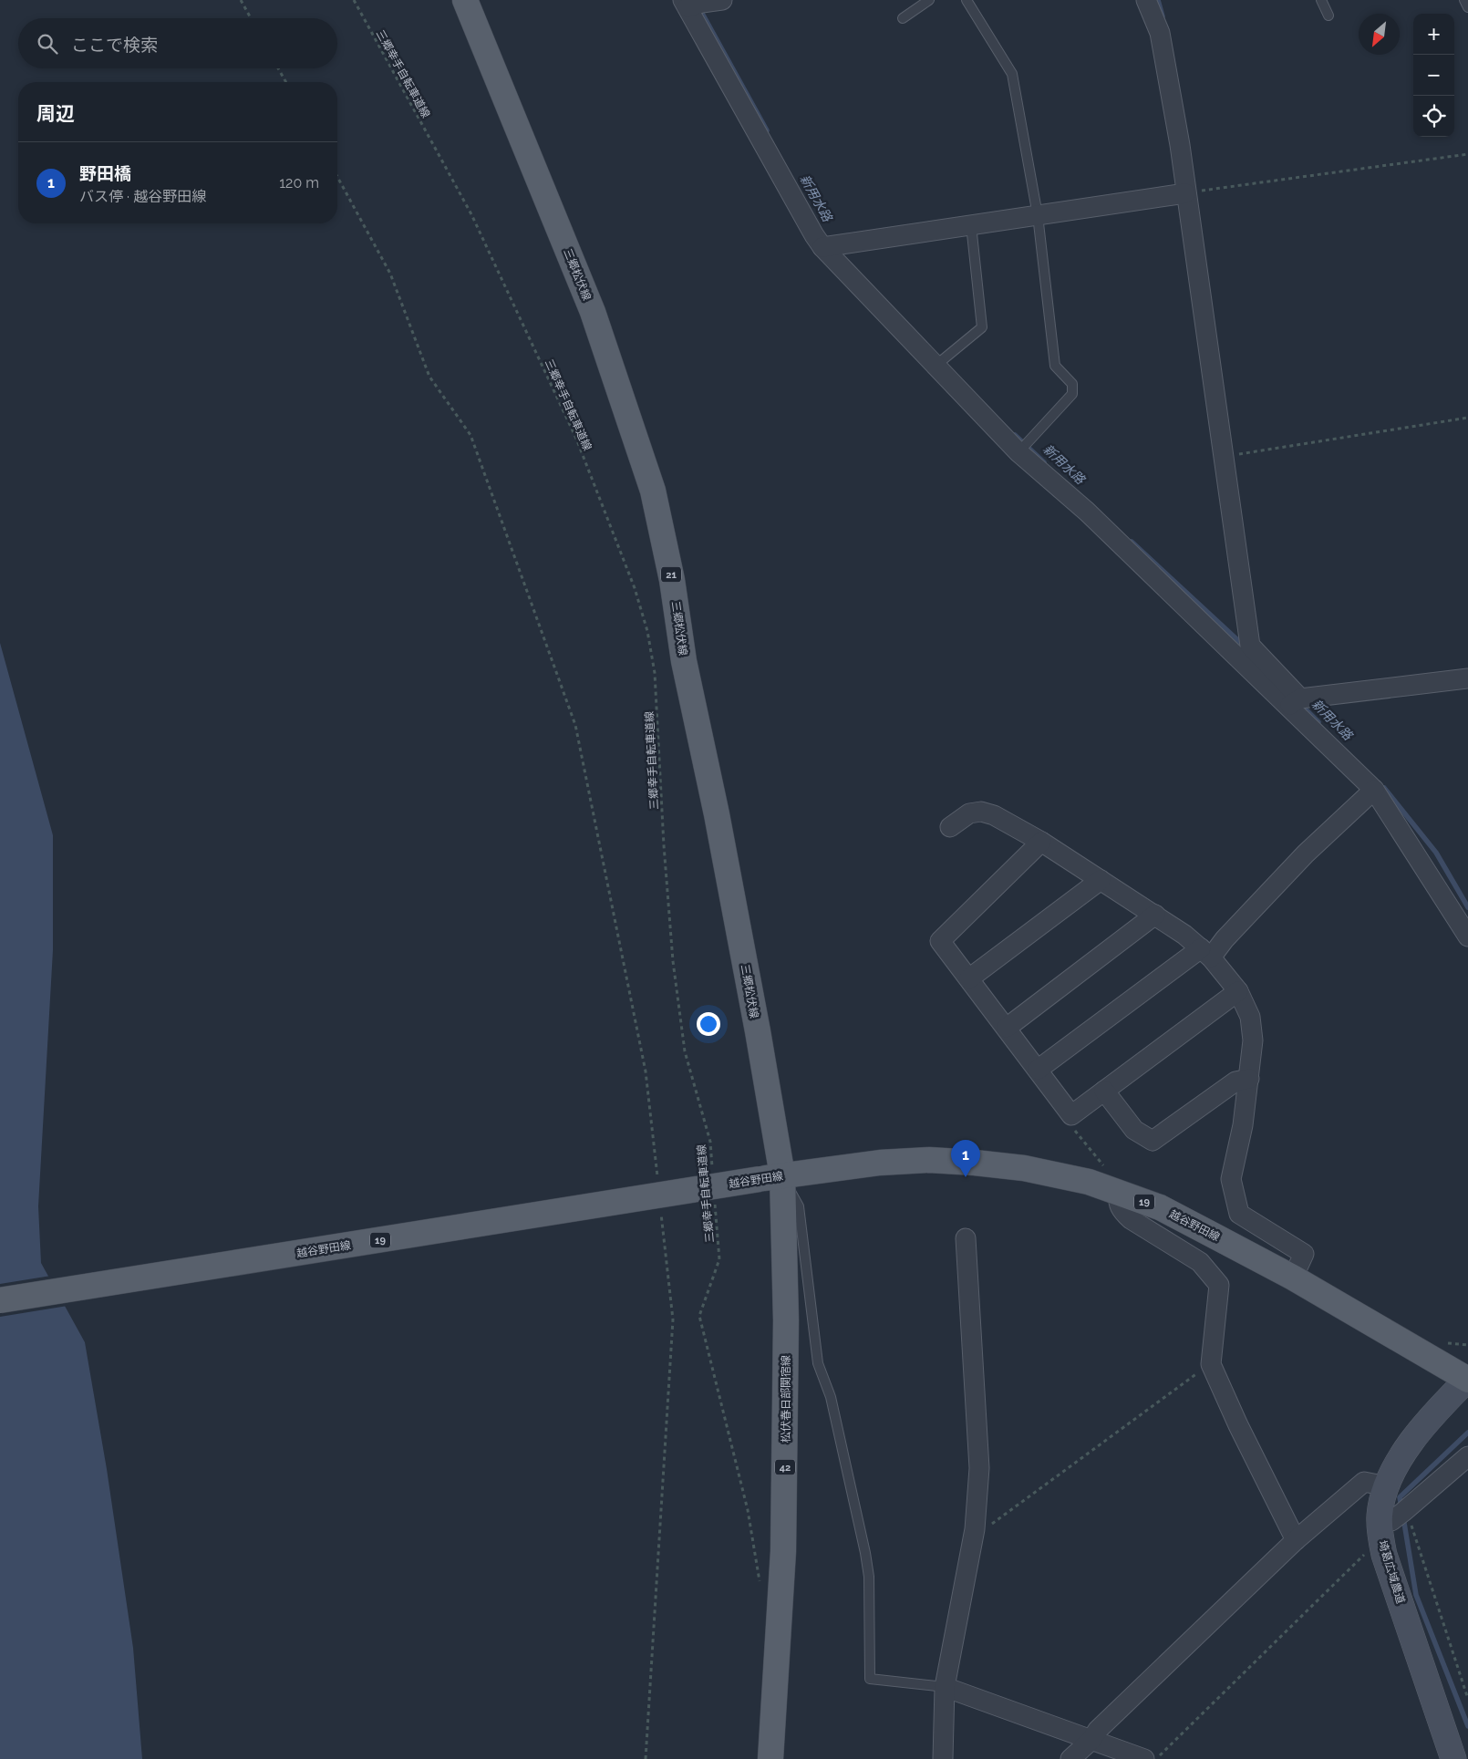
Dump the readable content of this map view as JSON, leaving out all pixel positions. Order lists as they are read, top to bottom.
{
  "streets": {
    "main road": [
      "三郷松伏線",
      "21",
      "越谷野田線",
      "19",
      "松伏春日部関宿線",
      "42"
    ],
    "street": ["埼葛広域農道"],
    "path": ["三郷幸手自転車道線"]
  },
  "crossings": [
    ["三郷松伏線", "越谷野田線"],
    ["三郷松伏線", "松伏春日部関宿線"],
    ["越谷野田線", "松伏春日部関宿線"]
  ],
  "water": ["新用水路"],
  "north": "bottom left",
  "page": {
    "map_buttons": ["+", "−"],
    "search": "ここで検索",
    "heading": "周辺",
    "list": [
      {
        "mark": "1",
        "name": "野田橋",
        "note": "バス停 · 越谷野田線",
        "value": "120 m"
      }
    ],
    "pins": "1"
  }
}
